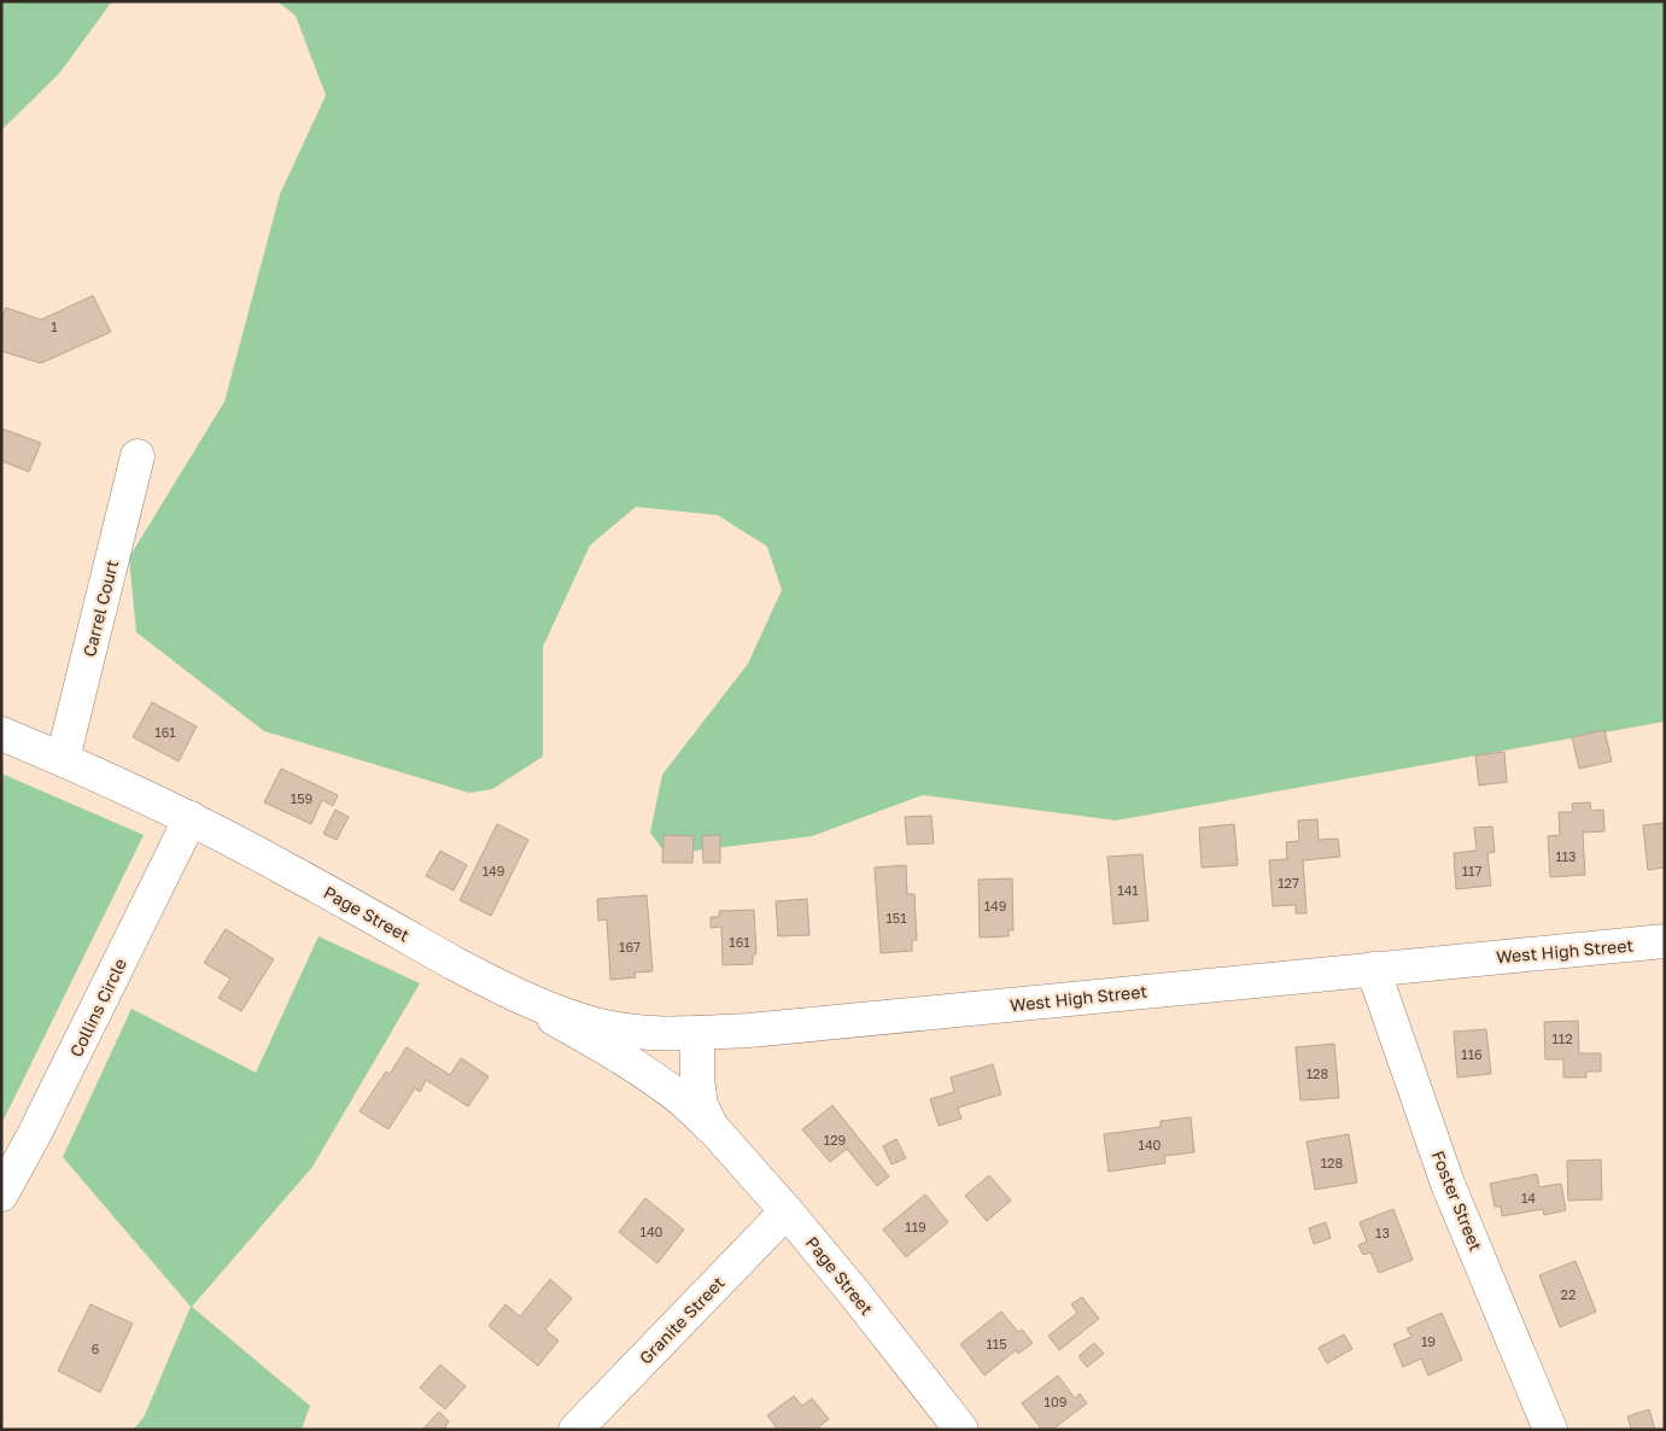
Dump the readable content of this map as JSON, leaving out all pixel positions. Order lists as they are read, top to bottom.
{
  "streets": {
    "street": [
      "Carrel Court",
      "Page Street",
      "West High Street",
      "Collins Circle",
      "Foster Street",
      "Granite Street"
    ]
  },
  "crossings": [
    ["Carrel Court", "Page Street"],
    ["Page Street", "West High Street"],
    ["Page Street", "Collins Circle"],
    ["Page Street", "Granite Street"],
    ["West High Street", "Foster Street"]
  ],
  "house_numbers": [
    "1",
    "161",
    "159",
    "113",
    "149",
    "117",
    "127",
    "141",
    "149",
    "151",
    "161",
    "167",
    "112",
    "116",
    "128",
    "129",
    "140",
    "128",
    "14",
    "119",
    "140",
    "13",
    "22",
    "19",
    "115",
    "6",
    "109"
  ]
}
